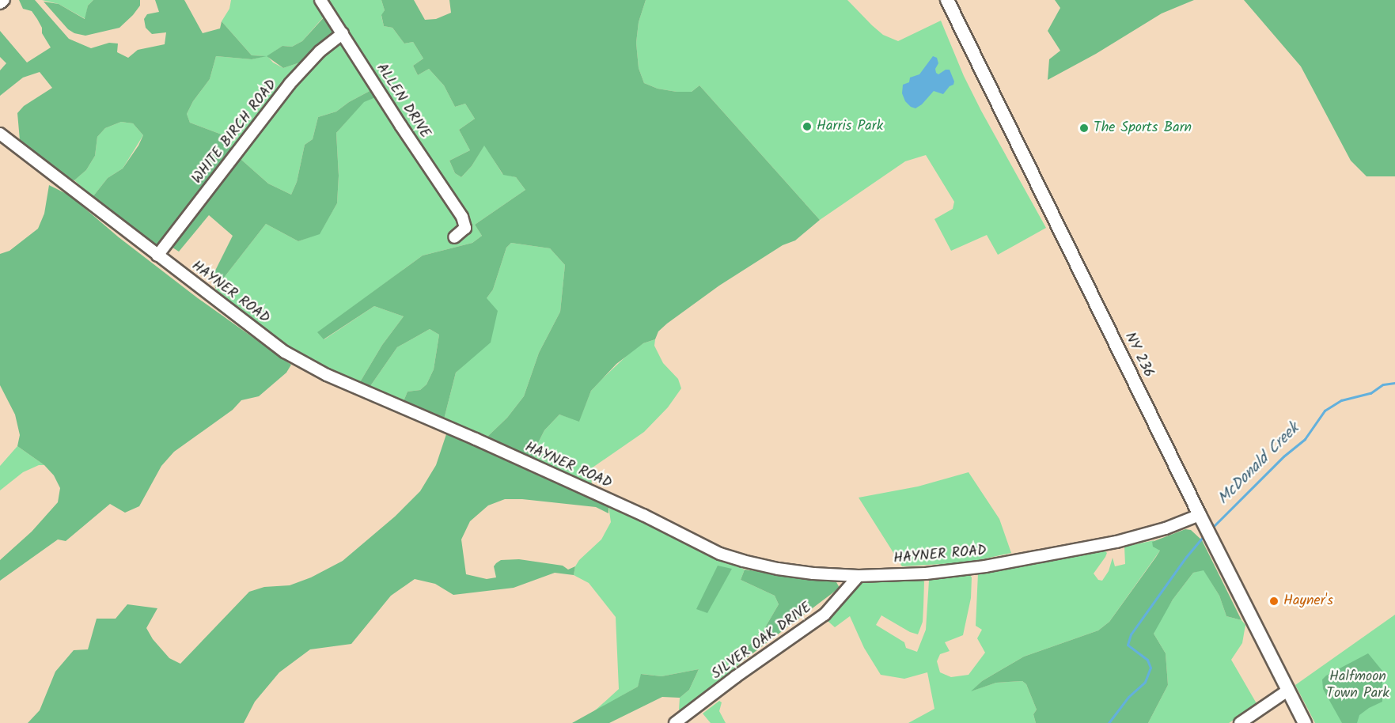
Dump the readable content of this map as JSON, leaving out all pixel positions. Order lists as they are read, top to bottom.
{
  "streets": {
    "main road": ["NY 236"],
    "street": [
      "ALLEN DRIVE",
      "WHITE BIRCH ROAD",
      "HAYNER ROAD",
      "SILVER OAK DRIVE"
    ]
  },
  "crossings": [
    ["ALLEN DRIVE", "WHITE BIRCH ROAD"],
    ["WHITE BIRCH ROAD", "HAYNER ROAD"],
    ["HAYNER ROAD", "NY 236"],
    ["HAYNER ROAD", "SILVER OAK DRIVE"]
  ],
  "water": ["McDonald Creek"],
  "parks": ["Halfmoon Town Park"],
  "places": ["Harris Park", "The Sports Barn", "Hayner's"]
}
